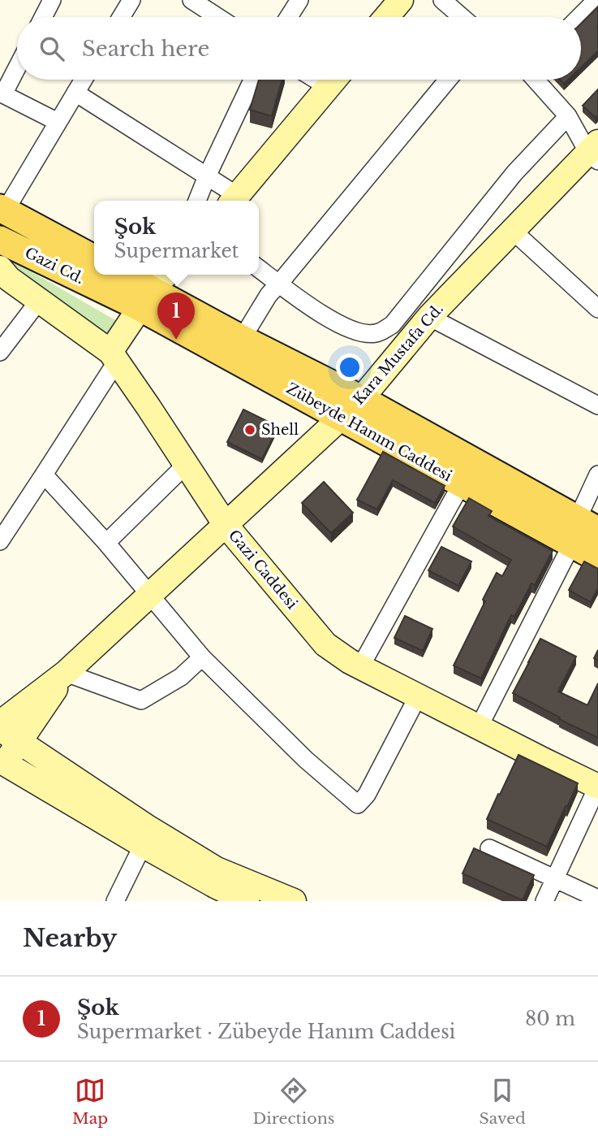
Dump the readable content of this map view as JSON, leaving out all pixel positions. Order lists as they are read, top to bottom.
{
  "streets": {
    "main road": ["Gazi Cd.", "Zübeyde Hanım Caddesi"],
    "street": ["Kara Mustafa Cd.", "Gazi Caddesi"]
  },
  "crossings": [
    ["Gazi Cd.", "Zübeyde Hanım Caddesi"],
    ["Kara Mustafa Cd.", "Zübeyde Hanım Caddesi"],
    ["Kara Mustafa Cd.", "Gazi Caddesi"]
  ],
  "places": ["Shell"],
  "page": {
    "search": "Search here",
    "popup": ["Şok", "Supermarket"],
    "pins": "1",
    "heading": "Nearby",
    "list": [
      {
        "mark": "1",
        "name": "Şok",
        "note": "Supermarket · Zübeyde Hanım Caddesi",
        "value": "80 m"
      }
    ],
    "nav": ["Map", "Directions", "Saved"]
  }
}
